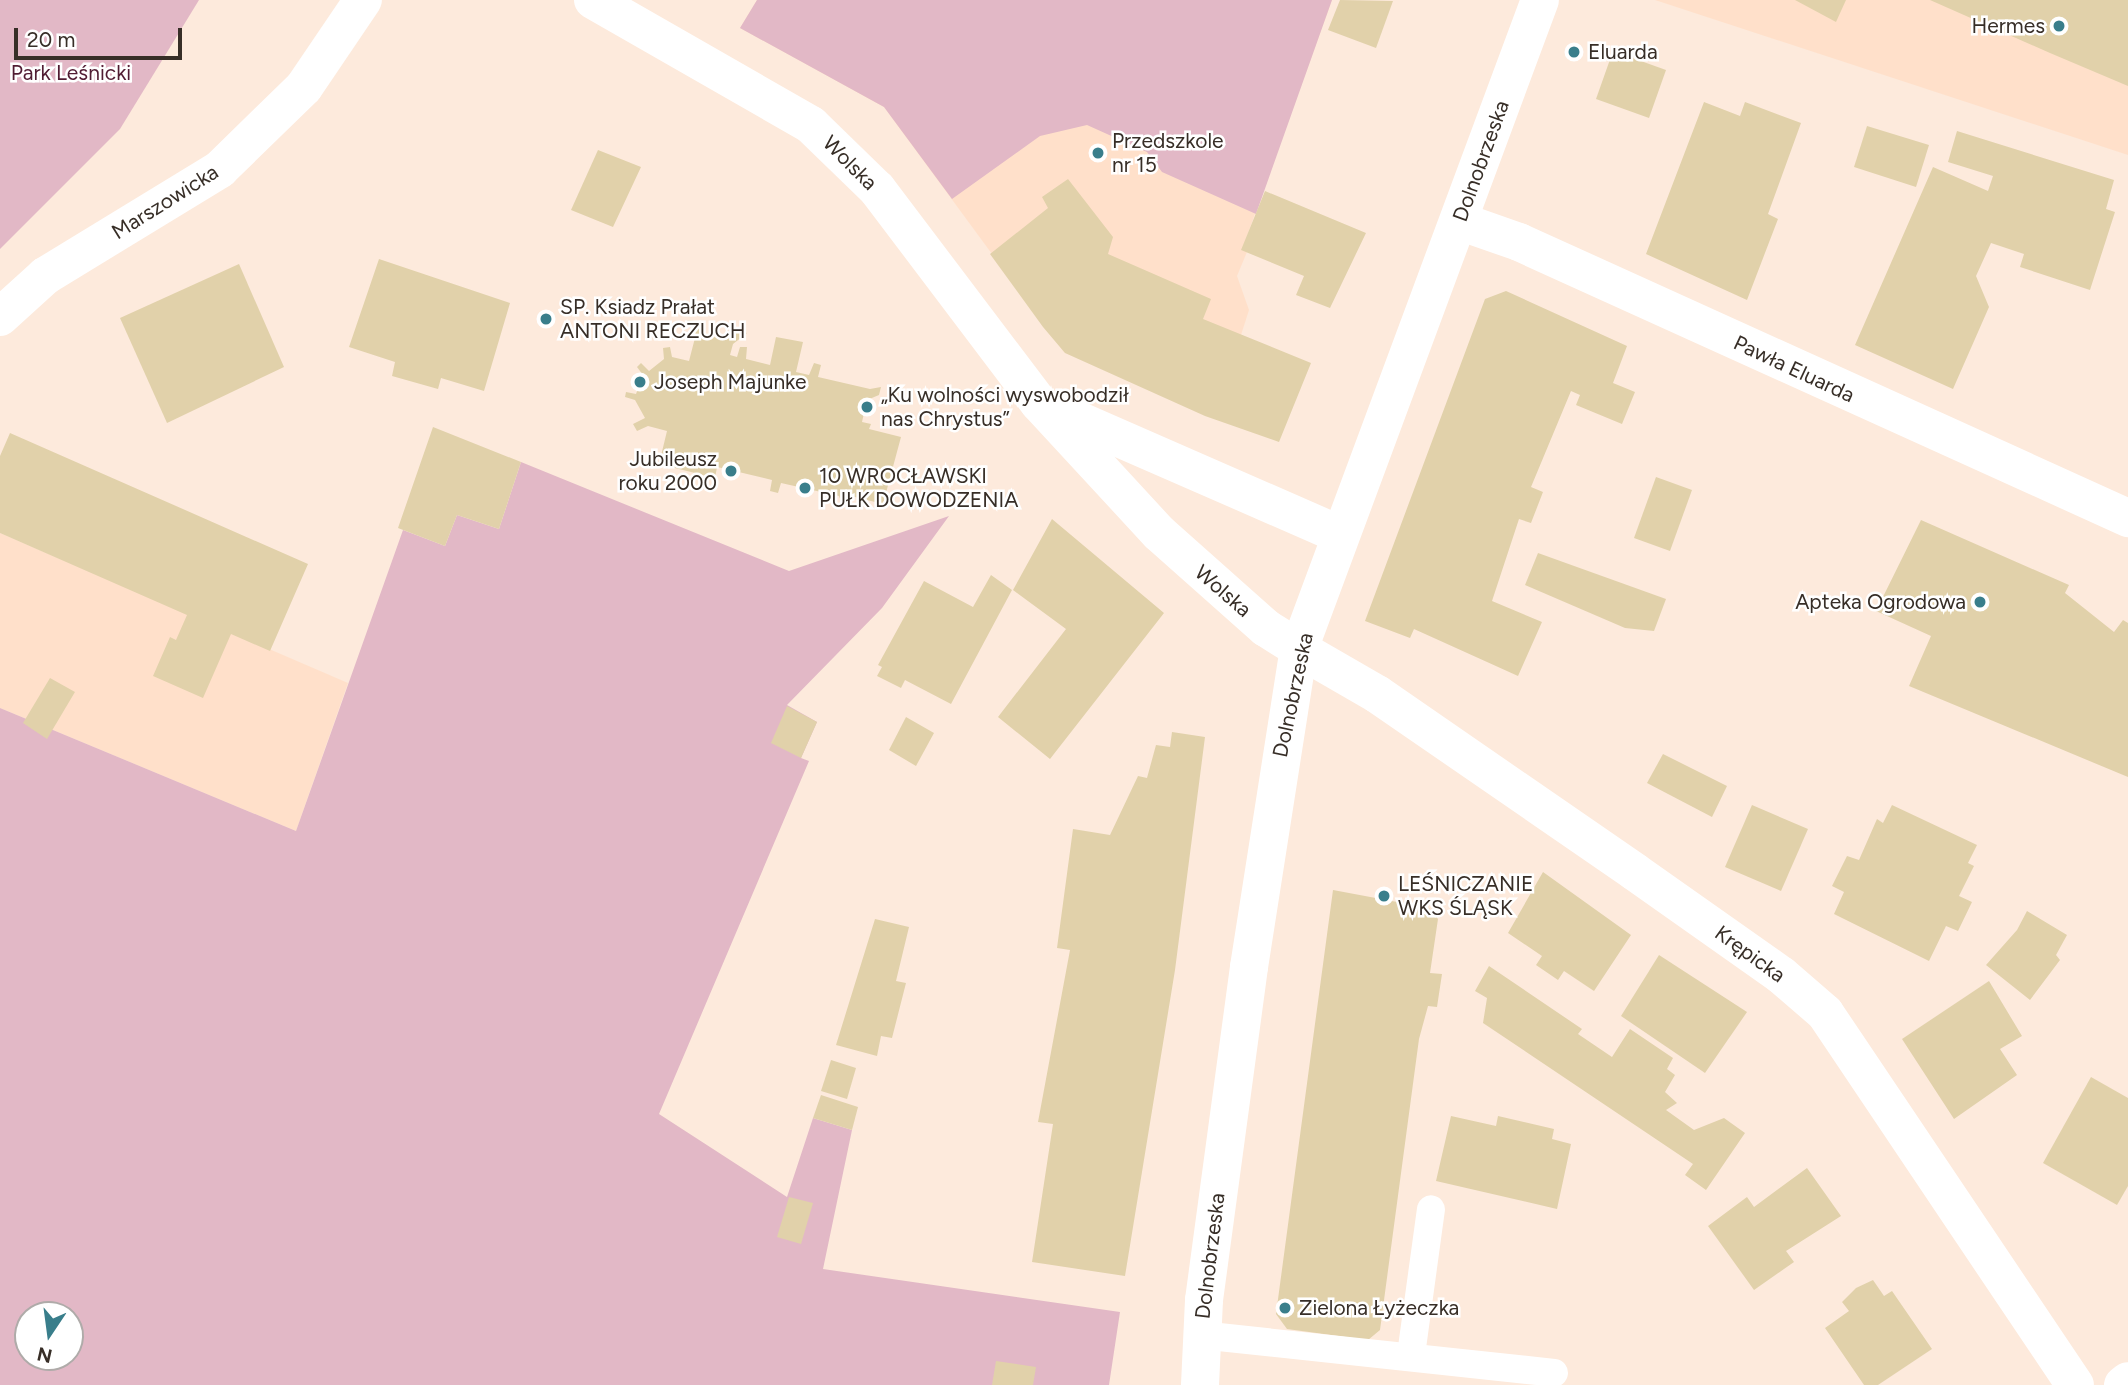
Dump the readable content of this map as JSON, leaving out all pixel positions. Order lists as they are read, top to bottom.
{
  "streets": {
    "street": [
      "Dolnobrzeska",
      "Wolska",
      "Marszowicka",
      "Pawła Eluarda",
      "Krępicka"
    ]
  },
  "crossings": [
    ["Dolnobrzeska", "Wolska"],
    ["Dolnobrzeska", "Pawła Eluarda"],
    ["Dolnobrzeska", "Krępicka"],
    ["Wolska", "Krępicka"]
  ],
  "parks": ["Park Leśnicki"],
  "places": [
    "Hermes",
    "Eluarda",
    "Przedszkole nr 15",
    "SP. Ksiadz Prałat ANTONI RECZUCH",
    "Joseph Majunke",
    "„Ku wolności wyswobodził nas Chrystus”",
    "Jubileusz roku 2000",
    "10 WROCŁAWSKI PUŁK DOWODZENIA",
    "Apteka Ogrodowa",
    "LEŚNICZANIE WKS ŚLĄSK",
    "Zielona Łyżeczka"
  ],
  "scale_bar": "20 m",
  "north": "bottom"
}
